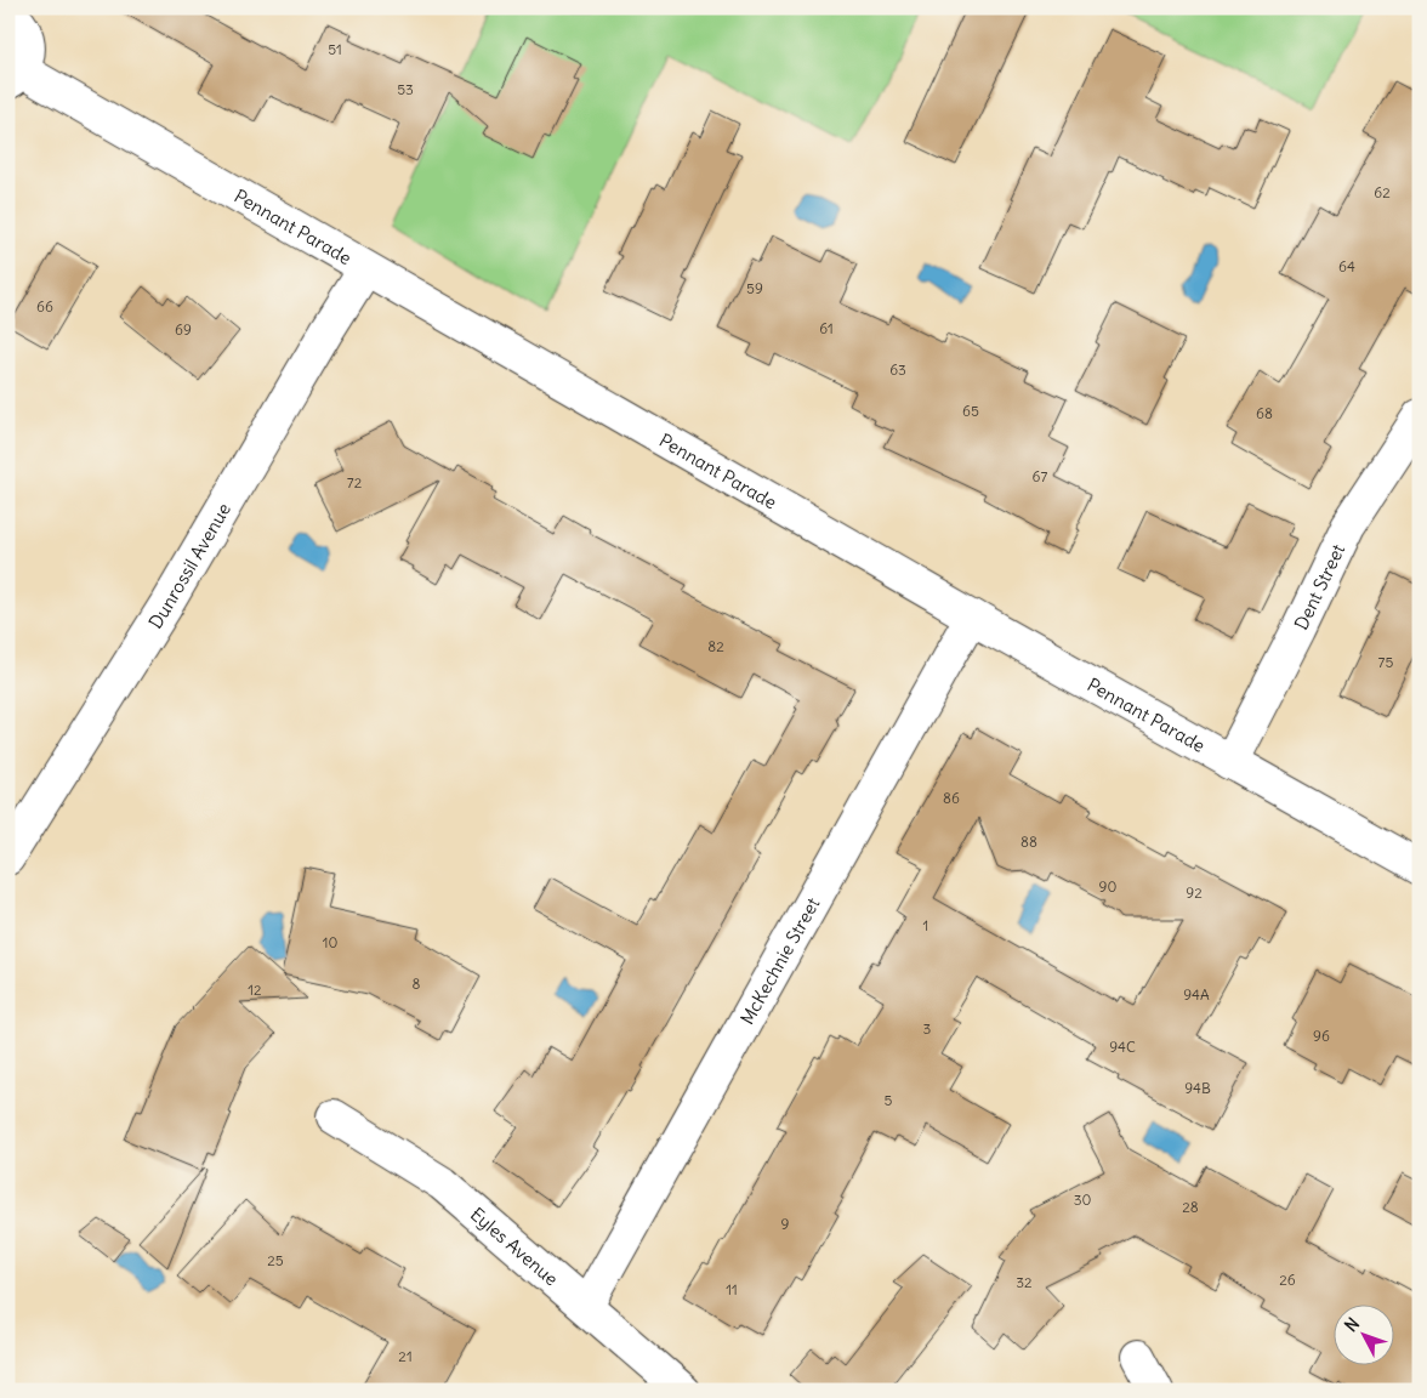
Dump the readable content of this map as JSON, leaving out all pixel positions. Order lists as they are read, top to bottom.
{
  "streets": {
    "street": [
      "Pennant Parade",
      "Dunrossil Avenue",
      "Dent Street",
      "McKechnie Street",
      "Eyles Avenue"
    ]
  },
  "crossings": [
    ["Pennant Parade", "Dunrossil Avenue"],
    ["Pennant Parade", "Dent Street"],
    ["Pennant Parade", "McKechnie Street"],
    ["McKechnie Street", "Eyles Avenue"]
  ],
  "house_numbers": [
    "51",
    "53",
    "62",
    "64",
    "59",
    "66",
    "61",
    "69",
    "63",
    "65",
    "68",
    "67",
    "72",
    "82",
    "75",
    "86",
    "88",
    "90",
    "92",
    "1",
    "10",
    "8",
    "12",
    "94A",
    "3",
    "96",
    "94C",
    "94B",
    "5",
    "30",
    "28",
    "9",
    "25",
    "26",
    "32",
    "11",
    "21"
  ],
  "north": "top left"
}
